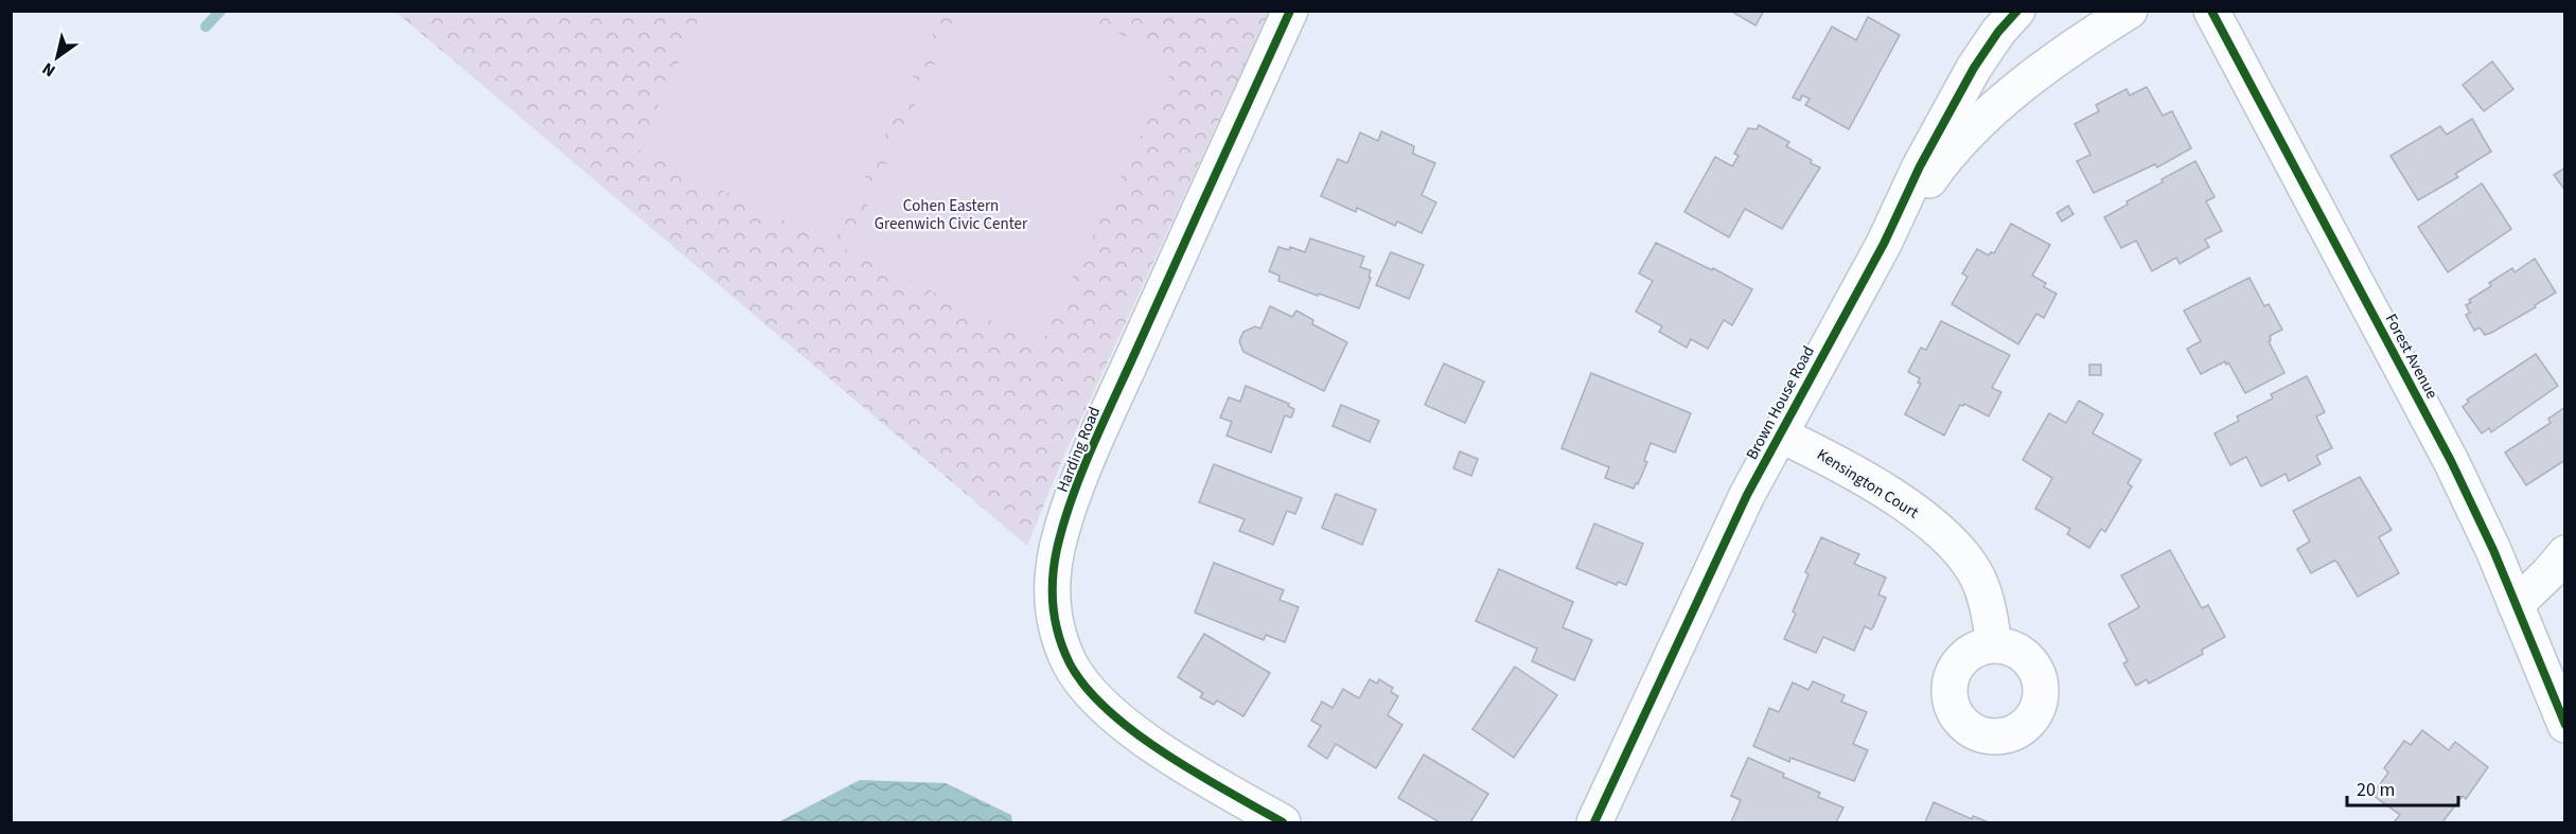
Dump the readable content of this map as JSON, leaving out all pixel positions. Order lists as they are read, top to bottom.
{
  "streets": {
    "street": [
      "Forest Avenue",
      "Brown House Road",
      "Harding Road",
      "Kensington Court"
    ]
  },
  "crossings": [
    ["Brown House Road", "Kensington Court"]
  ],
  "parks": ["Cohen Eastern Greenwich Civic Center"],
  "scale_bar": "20 m",
  "north": "bottom left"
}
